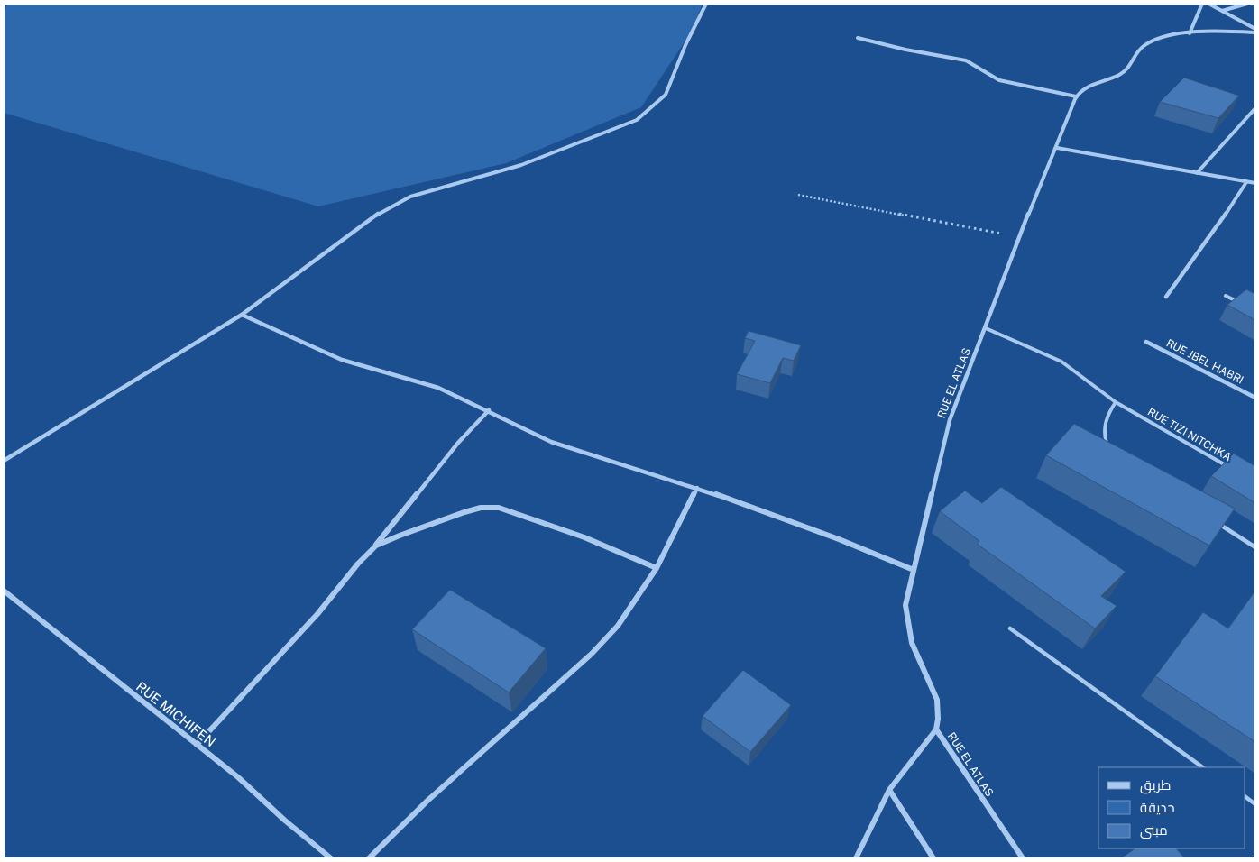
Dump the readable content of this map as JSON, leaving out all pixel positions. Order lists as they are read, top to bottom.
{
  "streets": {
    "street": ["RUE JBEL HABRI", "RUE EL ATLAS", "RUE MICHIFEN"],
    "lane": ["RUE TIZI NITCHKA"]
  },
  "crossings": [
    ["RUE EL ATLAS", "RUE TIZI NITCHKA"]
  ],
  "legend": ["طريق", "حديقة", "مبنى"]
}
